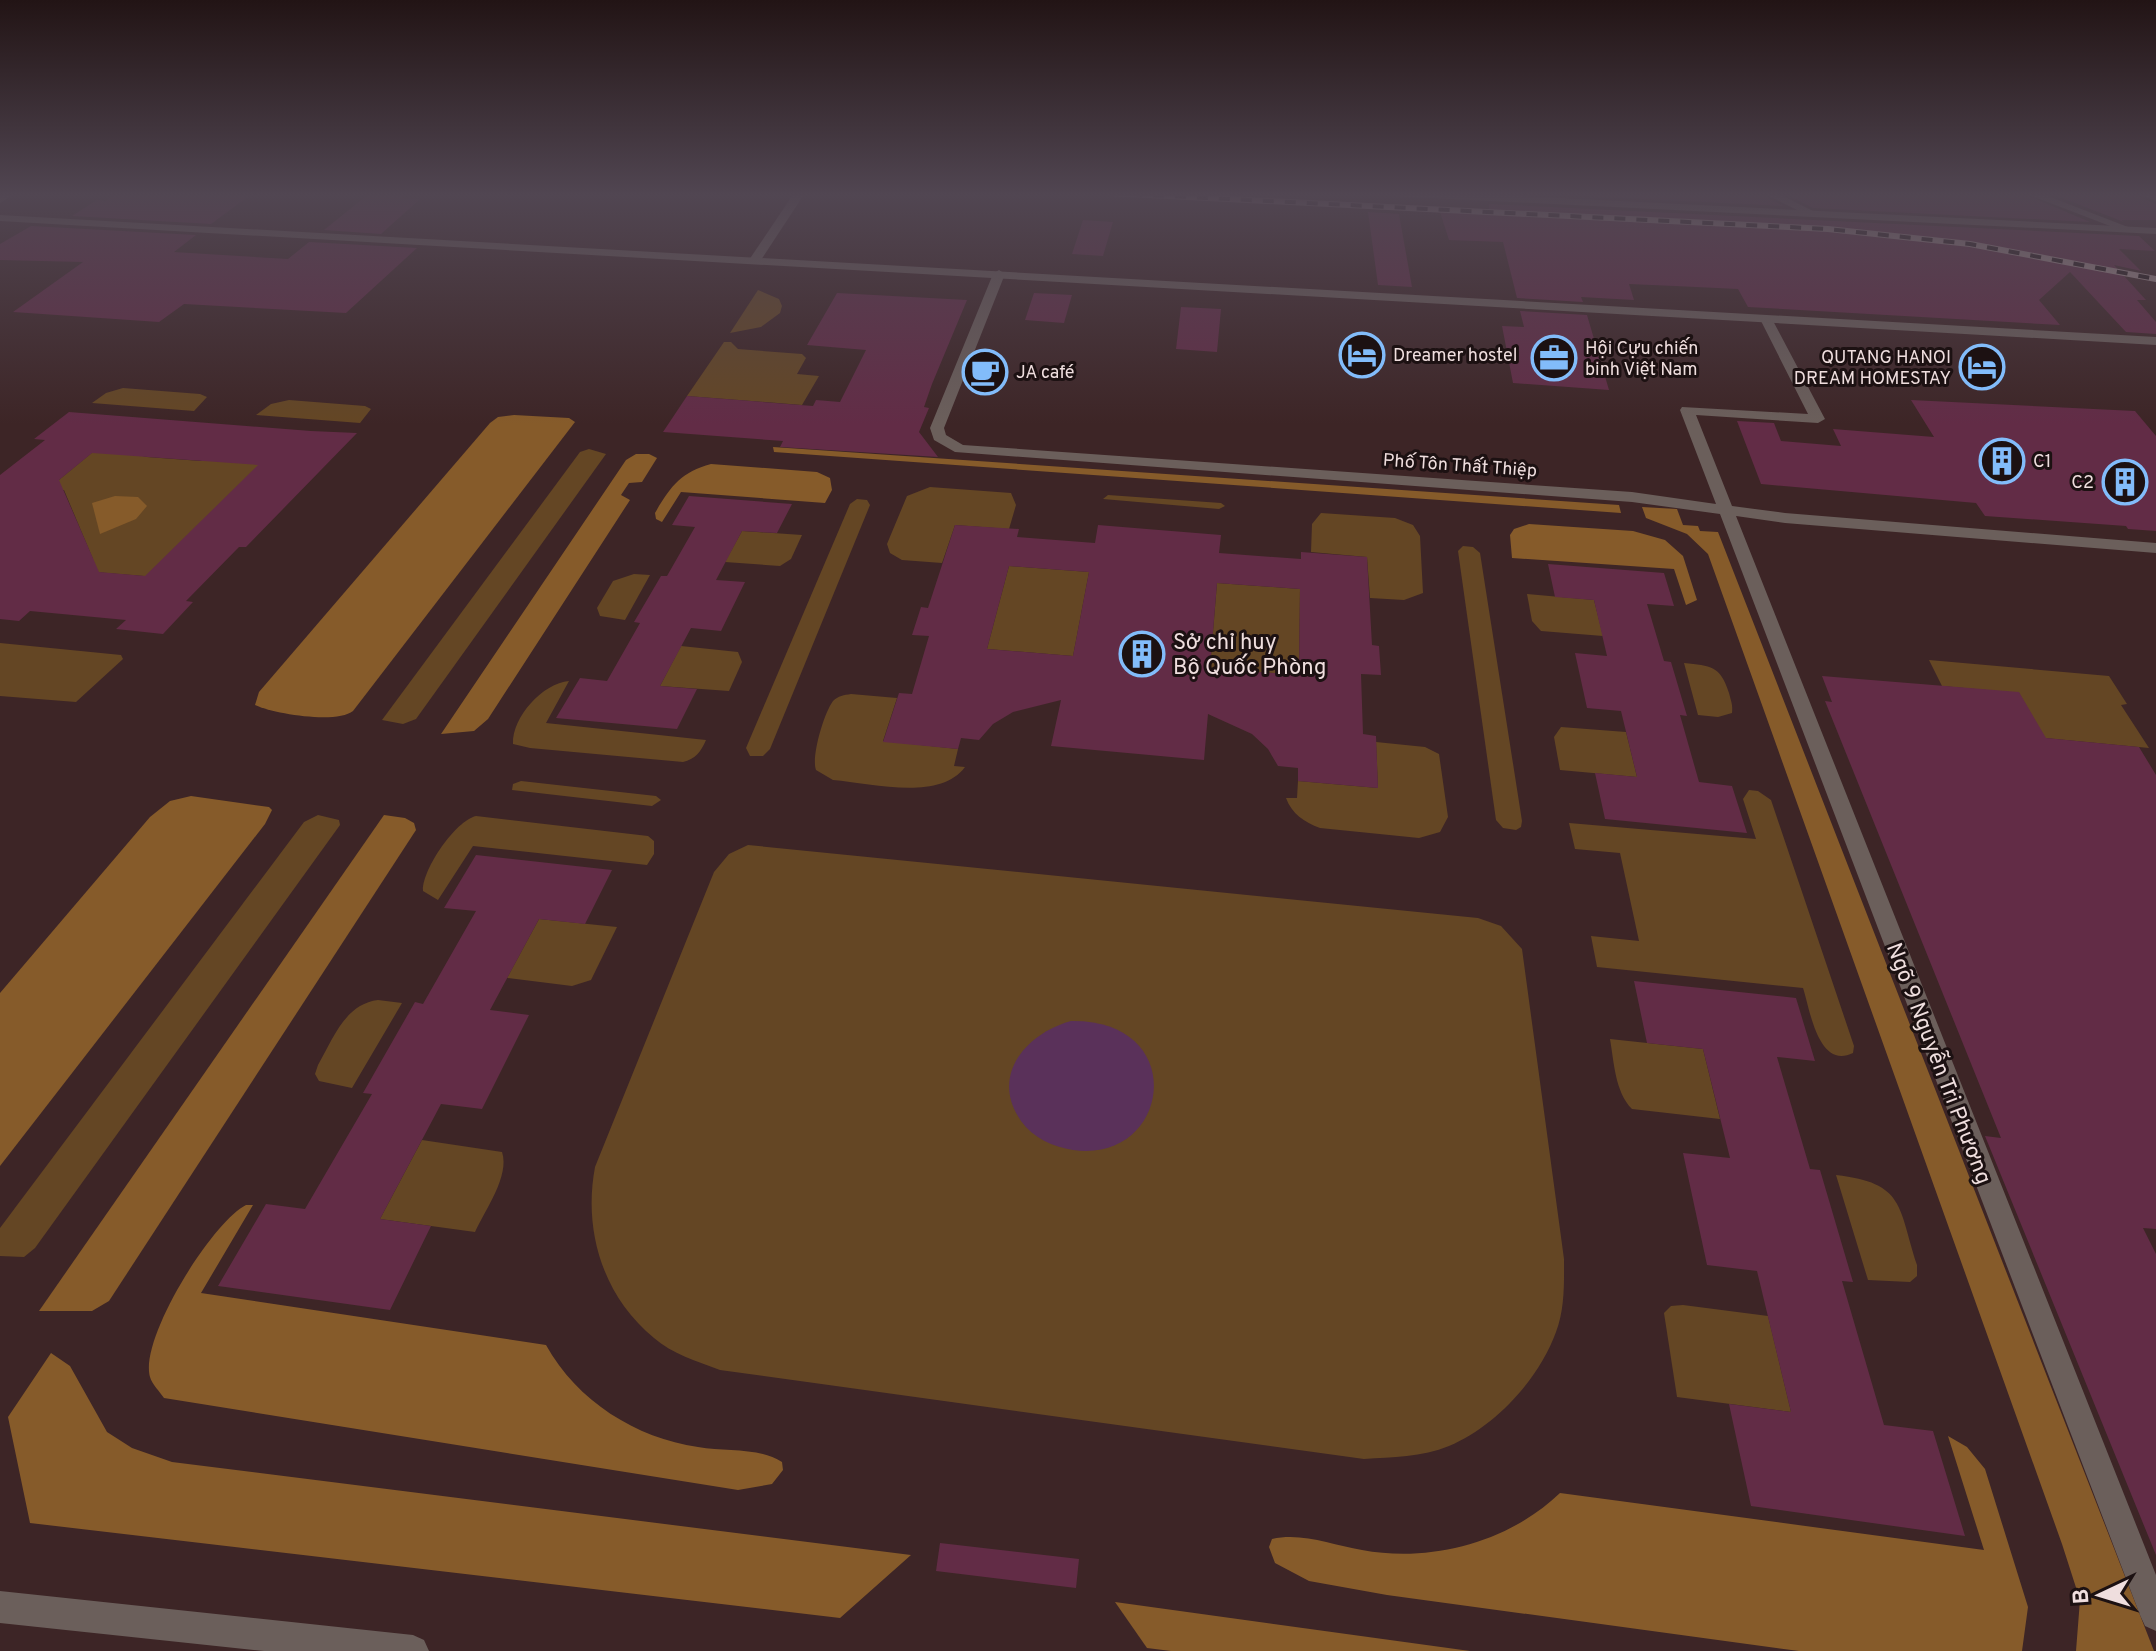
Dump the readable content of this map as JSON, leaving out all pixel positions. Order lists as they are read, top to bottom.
{
  "streets": {
    "street": ["Phố Tôn Thất Thiệp", "Ngõ 9 Nguyễn Tri Phương"]
  },
  "crossings": [
    ["Phố Tôn Thất Thiệp", "Ngõ 9 Nguyễn Tri Phương"]
  ],
  "places": {
    "hotel": ["Dreamer hostel", "QUTANG HANOI DREAM HOMESTAY"],
    "office": ["Hội Cựu chiến binh Việt Nam"],
    "cafe": ["JA café"],
    "building": ["C1", "C2", "Sở chỉ huy Bộ Quốc Phòng"]
  },
  "north": "left"
}
